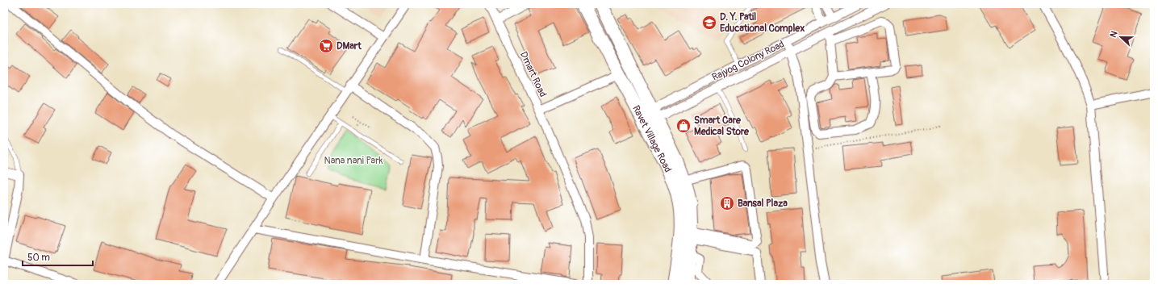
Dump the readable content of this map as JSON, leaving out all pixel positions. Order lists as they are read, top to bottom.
{
  "streets": {
    "main road": ["Ravet Village Road"],
    "street": ["Rajyog Colony Road", "Dmart Road"]
  },
  "crossings": [
    ["Rajyog Colony Road", "Ravet Village Road"],
    ["Dmart Road", "Ravet Village Road"]
  ],
  "parks": ["Nana nani Park"],
  "places": {
    "school or university": ["D. Y. Patil Educational Complex"],
    "supermarket": ["DMart"],
    "shop": ["Smart Care Medical Store"],
    "building": ["Bansal Plaza"]
  },
  "scale_bar": "50 m",
  "north": "left"
}
